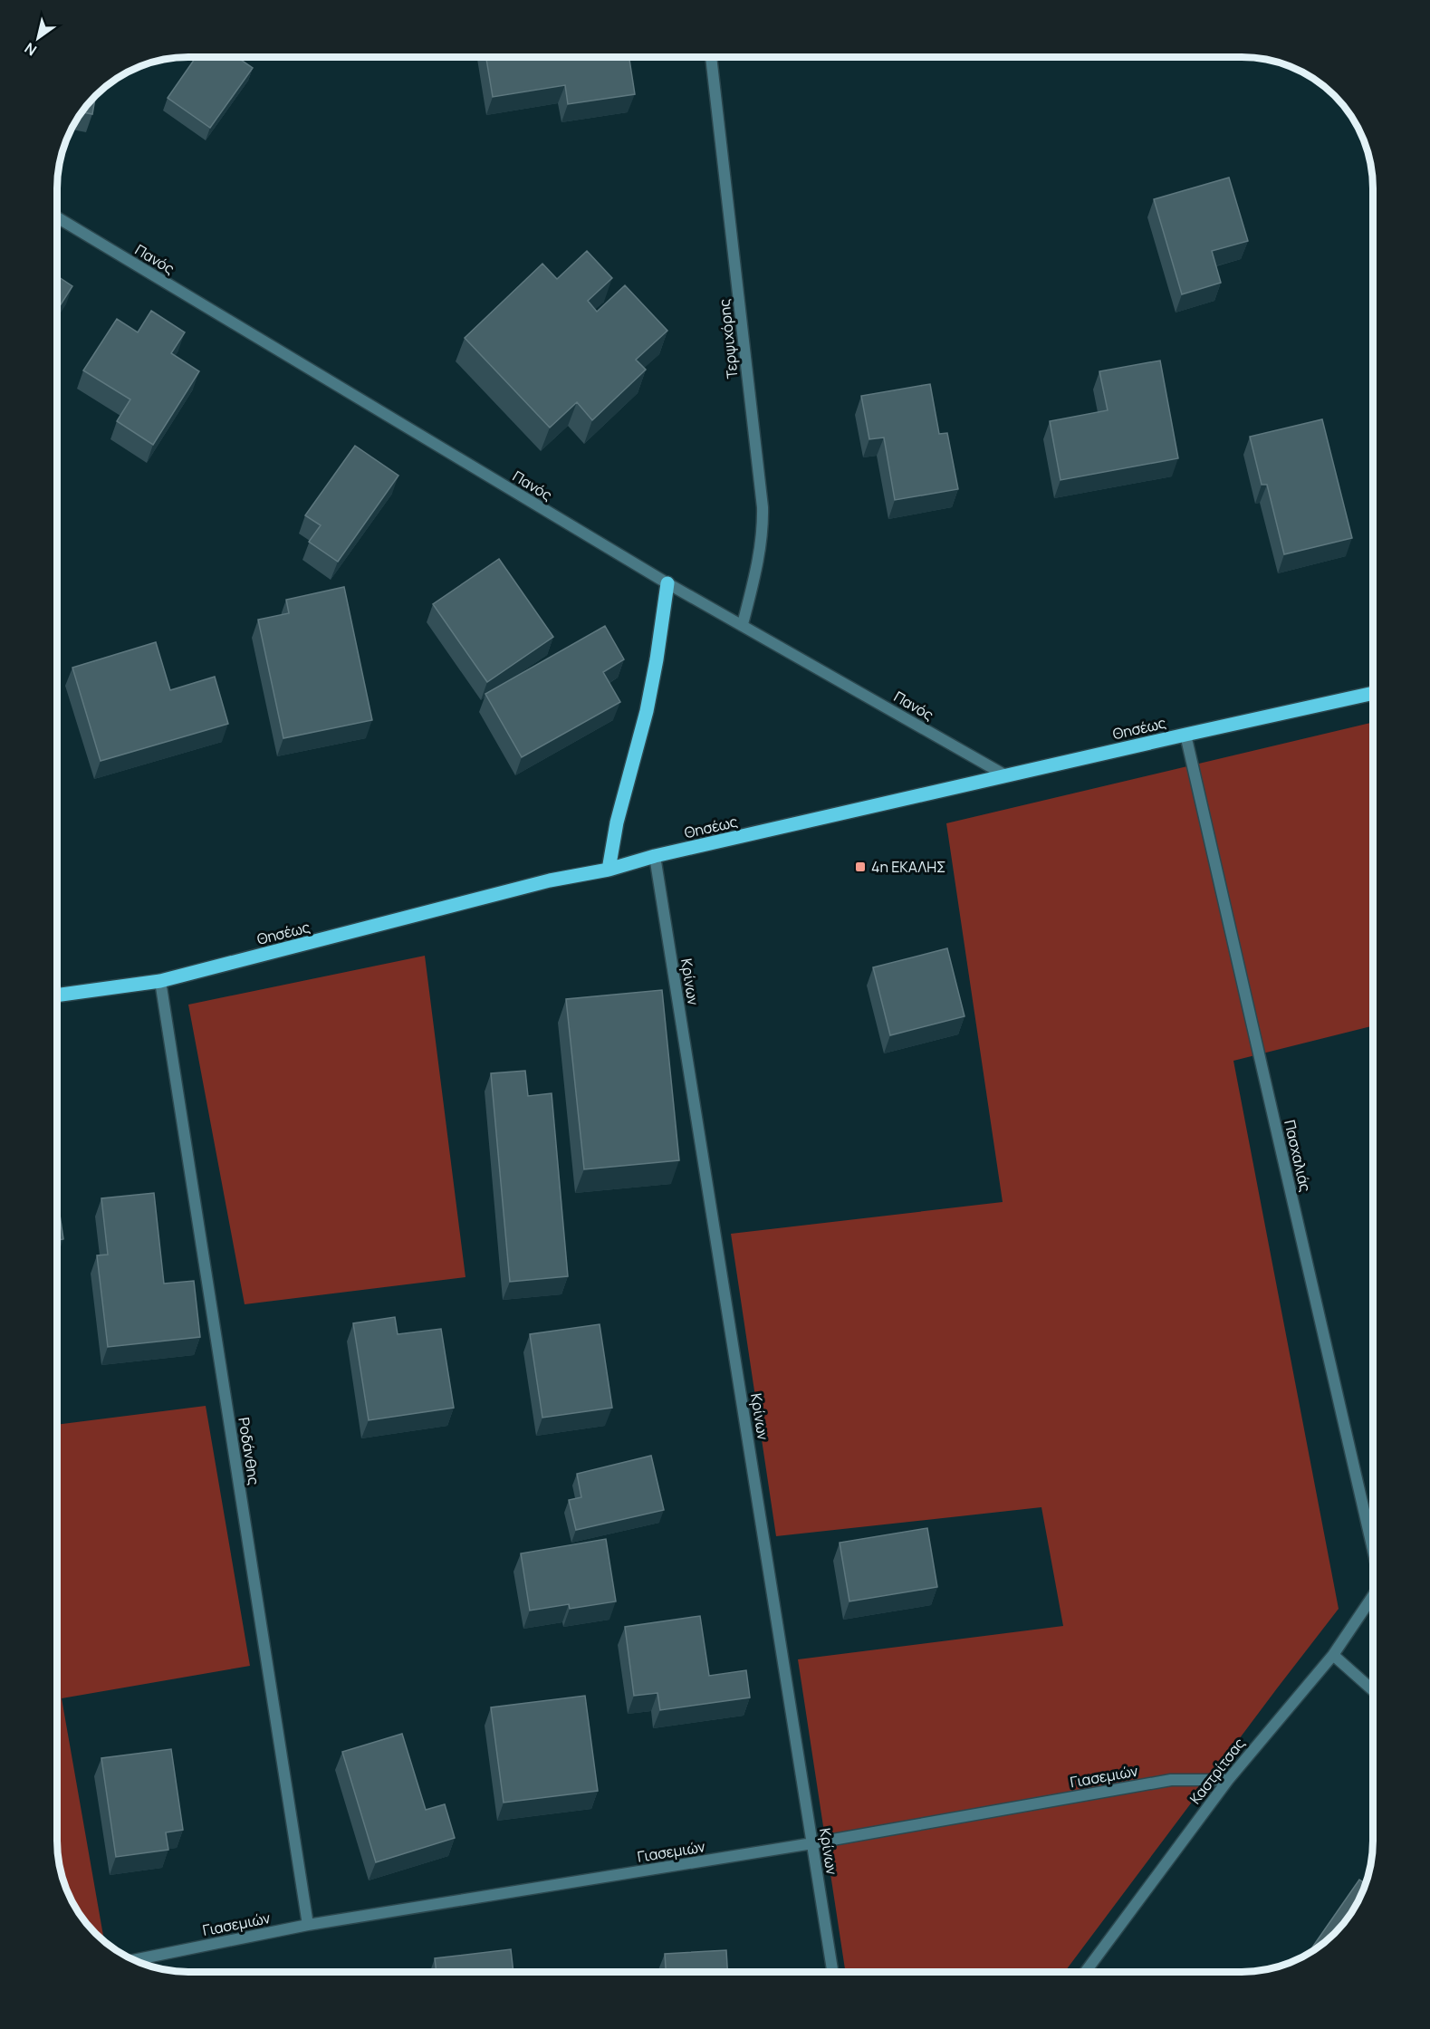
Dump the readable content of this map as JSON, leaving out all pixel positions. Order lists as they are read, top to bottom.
{
  "streets": {
    "main road": ["Θησέως"],
    "street": [
      "Πανός",
      "Τερψιχόρης",
      "Κρίνων",
      "Πασχαλιάς",
      "Ροδάνθης",
      "Καστρίτσας",
      "Γιασεμιών"
    ]
  },
  "crossings": [
    ["Πανός", "Τερψιχόρης"],
    ["Πανός", "Θησέως"],
    ["Θησέως", "Κρίνων"],
    ["Θησέως", "Πασχαλιάς"],
    ["Θησέως", "Ροδάνθης"],
    ["Κρίνων", "Γιασεμιών"],
    ["Ροδάνθης", "Γιασεμιών"],
    ["Καστρίτσας", "Γιασεμιών"]
  ],
  "places": {
    "transit": ["4η ΕΚΑΛΗΣ"]
  },
  "north": "bottom left"
}
